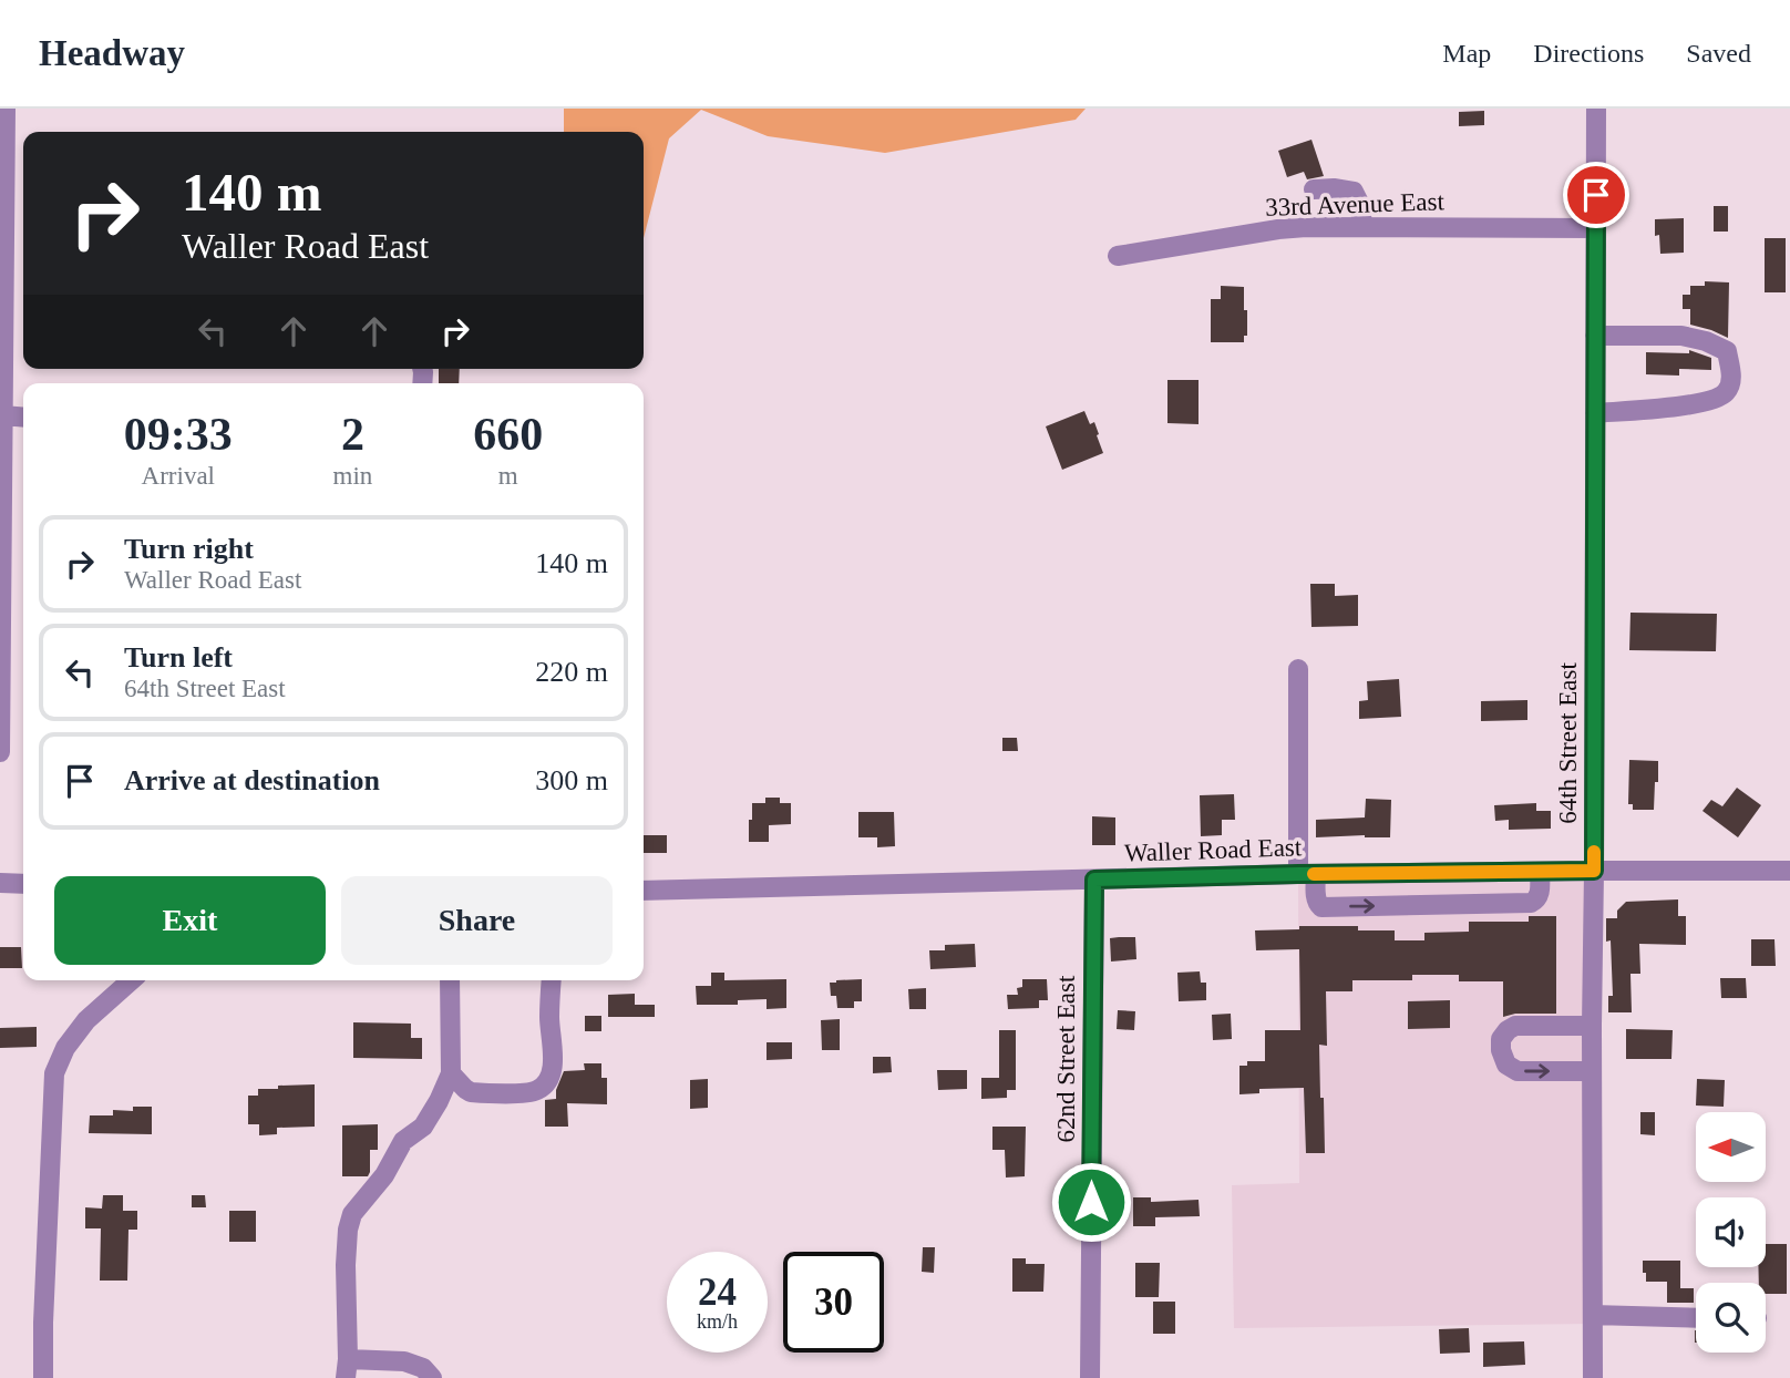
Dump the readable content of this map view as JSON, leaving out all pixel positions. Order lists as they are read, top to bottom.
{
  "streets": {
    "street": [
      "33rd Avenue East",
      "64th Street East",
      "Waller Road East",
      "62nd Street East"
    ]
  },
  "crossings": [
    ["33rd Avenue East", "64th Street East"],
    ["64th Street East", "Waller Road East"],
    ["Waller Road East", "62nd Street East"]
  ],
  "north": "left",
  "page": {
    "header": "Headway",
    "nav": ["Map", "Directions", "Saved"],
    "turn": ["140 m", "Waller Road East"],
    "eta": [
      "09:33",
      "Arrival",
      "2",
      "min",
      "660",
      "m"
    ],
    "list": [
      {
        "name": "Turn right",
        "note": "Waller Road East",
        "value": "140 m"
      },
      {
        "name": "Turn left",
        "note": "64th Street East",
        "value": "220 m"
      },
      {
        "name": "Arrive at destination",
        "value": "300 m"
      }
    ],
    "buttons": ["Exit", "Share"],
    "speed": "24 km/h",
    "limit": "30"
  }
}
